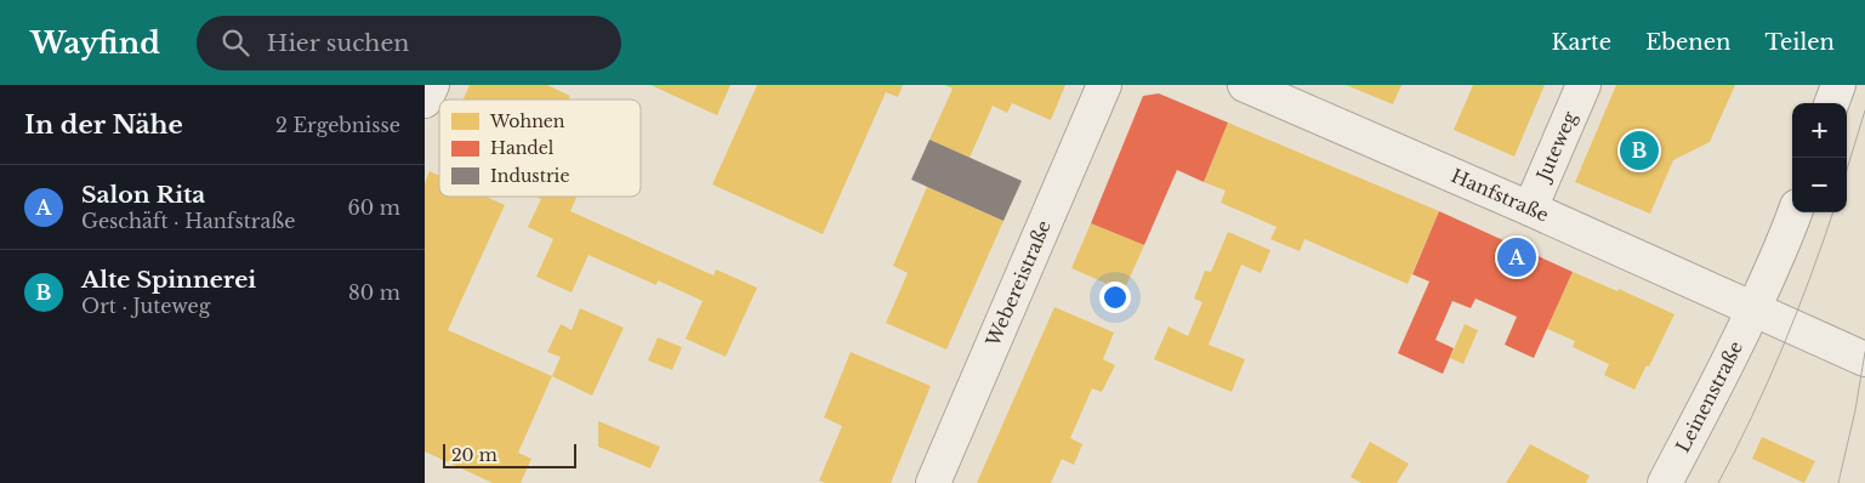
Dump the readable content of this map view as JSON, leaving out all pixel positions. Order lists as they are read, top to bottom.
{
  "streets": {
    "street": [
      "Juteweg",
      "Hanfstraße",
      "Webereistraße",
      "Leinenstraße"
    ]
  },
  "crossings": [
    ["Juteweg", "Hanfstraße"],
    ["Hanfstraße", "Leinenstraße"]
  ],
  "legend": ["Wohnen", "Handel", "Industrie"],
  "scale_bar": "20 m",
  "page": {
    "header": "Wayfind",
    "search": "Hier suchen",
    "nav": ["Karte", "Ebenen", "Teilen"],
    "heading": ["In der Nähe", "2 Ergebnisse"],
    "map_buttons": ["+", "−"],
    "pins": ["B", "A"],
    "list": [
      {
        "mark": "A",
        "name": "Salon Rita",
        "note": "Geschäft · Hanfstraße",
        "value": "60 m"
      },
      {
        "mark": "B",
        "name": "Alte Spinnerei",
        "note": "Ort · Juteweg",
        "value": "80 m"
      }
    ],
    "scale": "20 m"
  }
}
